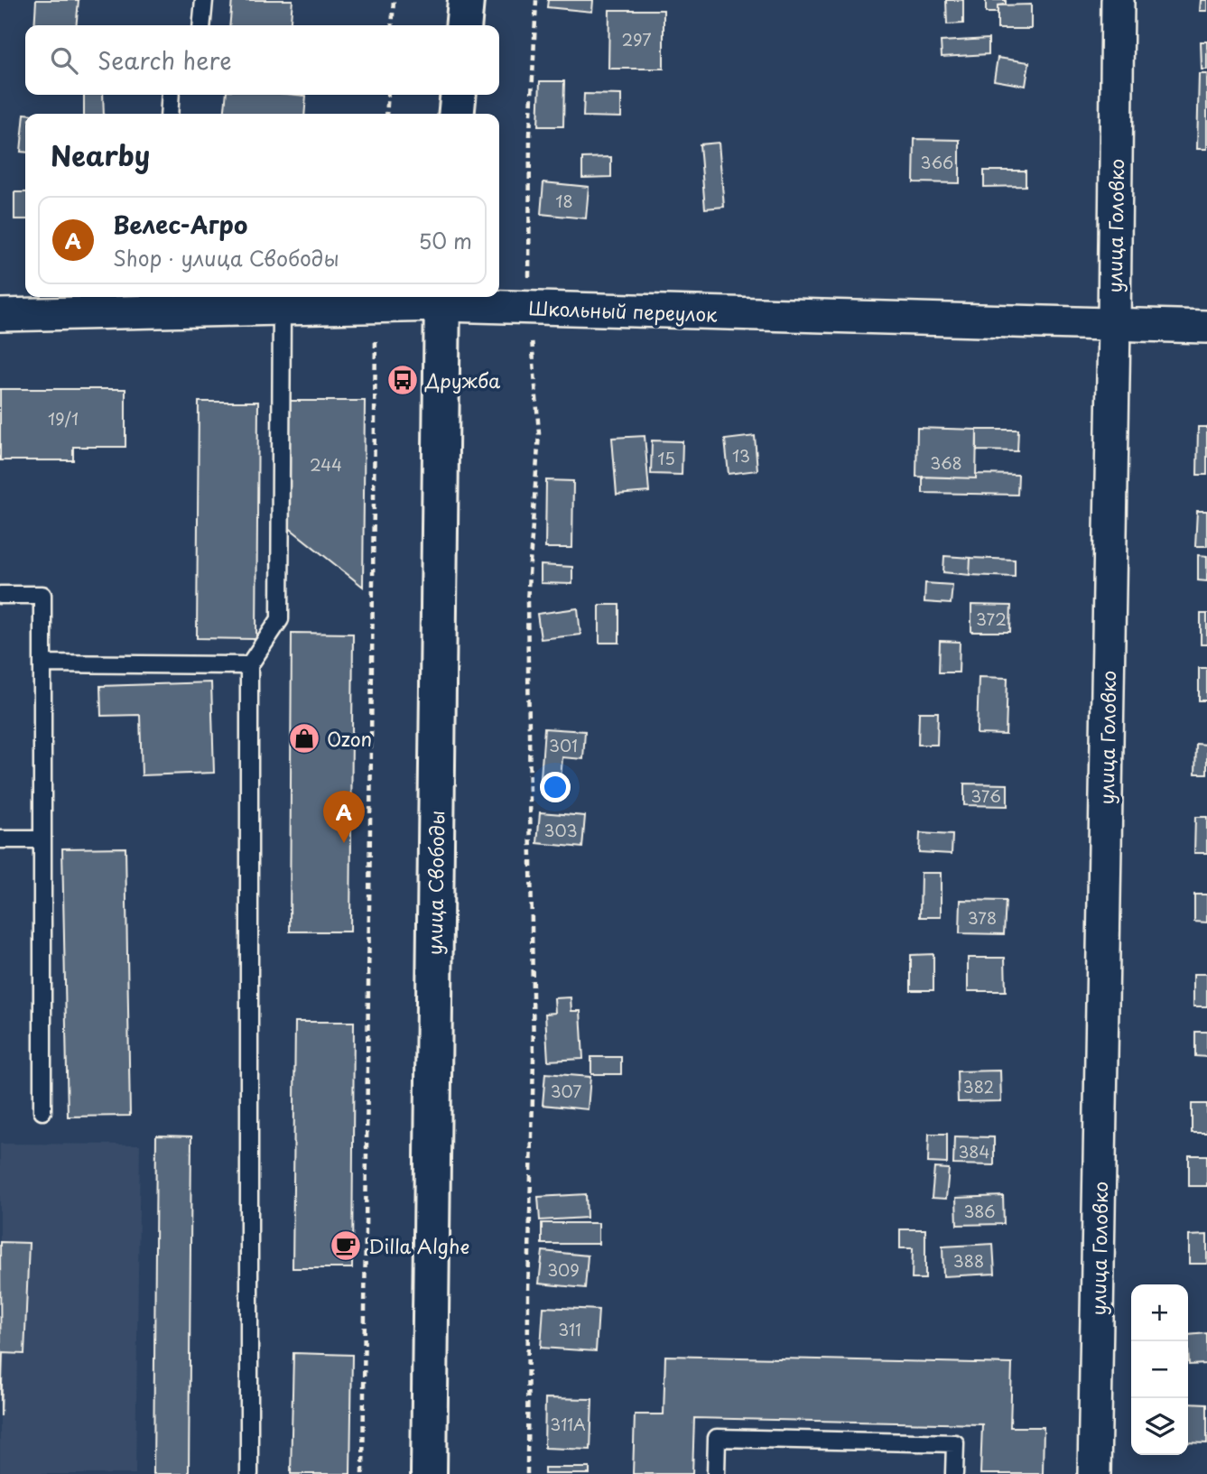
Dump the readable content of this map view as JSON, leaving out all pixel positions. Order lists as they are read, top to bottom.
{
  "streets": {
    "main road": ["улица Свободы"],
    "street": ["улица Головко", "Школьный переулок"]
  },
  "crossings": [
    ["улица Головко", "Школьный переулок"],
    ["Школьный переулок", "улица Свободы"]
  ],
  "places": {
    "bus stop": ["Дружба"],
    "shop": ["Ozon"],
    "cafe": ["Dilla Alghe"]
  },
  "house_numbers": [
    "297",
    "366",
    "18",
    "19/1",
    "13",
    "15",
    "368",
    "244",
    "372",
    "301",
    "376",
    "303",
    "378",
    "382",
    "307",
    "384",
    "386",
    "388",
    "309",
    "311",
    "311А"
  ],
  "page": {
    "search": "Search here",
    "heading": "Nearby",
    "list": [
      {
        "mark": "A",
        "name": "Велес-Агро",
        "note": "Shop · улица Свободы",
        "value": "50 m"
      }
    ],
    "pins": "A",
    "map_buttons": ["+", "−"]
  }
}
